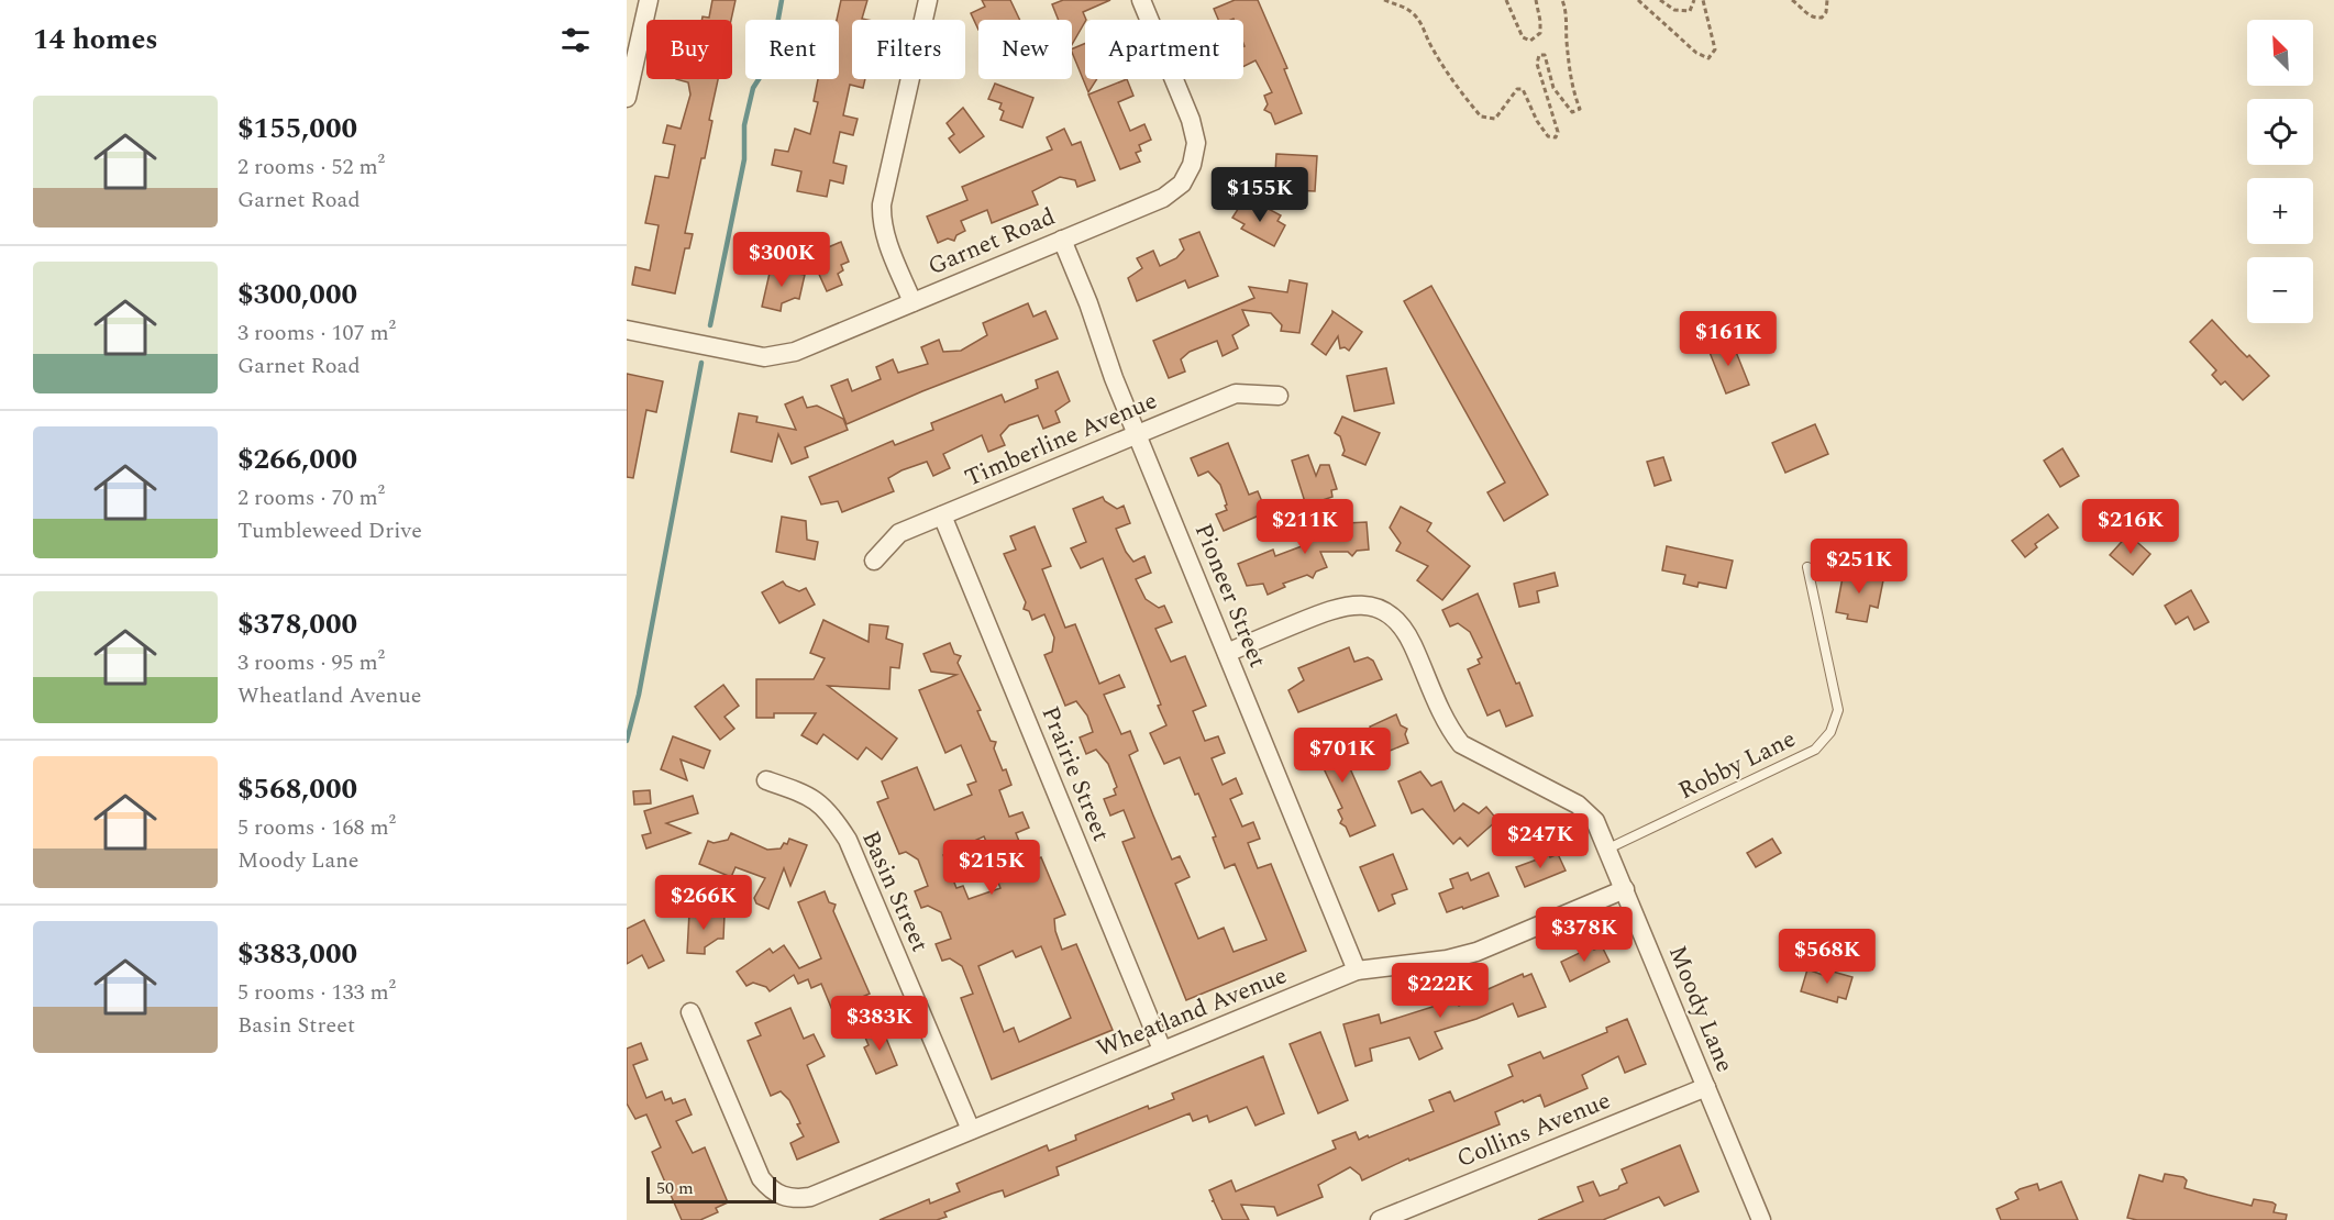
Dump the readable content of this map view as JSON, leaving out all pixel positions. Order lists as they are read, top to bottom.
{
  "streets": {
    "street": [
      "Garnet Road",
      "Timberline Avenue",
      "Pioneer Street",
      "Prairie Street",
      "Basin Street",
      "Moody Lane",
      "Wheatland Avenue",
      "Collins Avenue"
    ],
    "lane": ["Robby Lane"]
  },
  "crossings": [
    ["Garnet Road", "Pioneer Street"],
    ["Timberline Avenue", "Pioneer Street"],
    ["Timberline Avenue", "Prairie Street"],
    ["Pioneer Street", "Moody Lane"],
    ["Pioneer Street", "Wheatland Avenue"],
    ["Robby Lane", "Moody Lane"],
    ["Prairie Street", "Wheatland Avenue"],
    ["Basin Street", "Wheatland Avenue"],
    ["Moody Lane", "Wheatland Avenue"],
    ["Moody Lane", "Collins Avenue"]
  ],
  "scale_bar": "50 m",
  "north": "top left",
  "page": {
    "heading": "14 homes",
    "map_buttons": ["+", "−"],
    "chip": [
      "Buy",
      "Rent",
      "Filters",
      "New",
      "Apartment"
    ],
    "list": [
      {
        "name": "$155,000",
        "note": "2 rooms · 52 m² · Garnet Road"
      },
      {
        "name": "$300,000",
        "note": "3 rooms · 107 m² · Garnet Road"
      },
      {
        "name": "$266,000",
        "note": "2 rooms · 70 m² · Tumbleweed Drive"
      },
      {
        "name": "$378,000",
        "note": "3 rooms · 95 m² · Wheatland Avenue"
      },
      {
        "name": "$568,000",
        "note": "5 rooms · 168 m² · Moody Lane"
      },
      {
        "name": "$383,000",
        "note": "5 rooms · 133 m² · Basin Street"
      }
    ],
    "price": [
      "$155K",
      "$300K",
      "$161K",
      "$211K",
      "$216K",
      "$251K",
      "$701K",
      "$247K",
      "$215K",
      "$266K",
      "$378K",
      "$568K",
      "$222K",
      "$383K"
    ],
    "scale": "50 m"
  }
}
